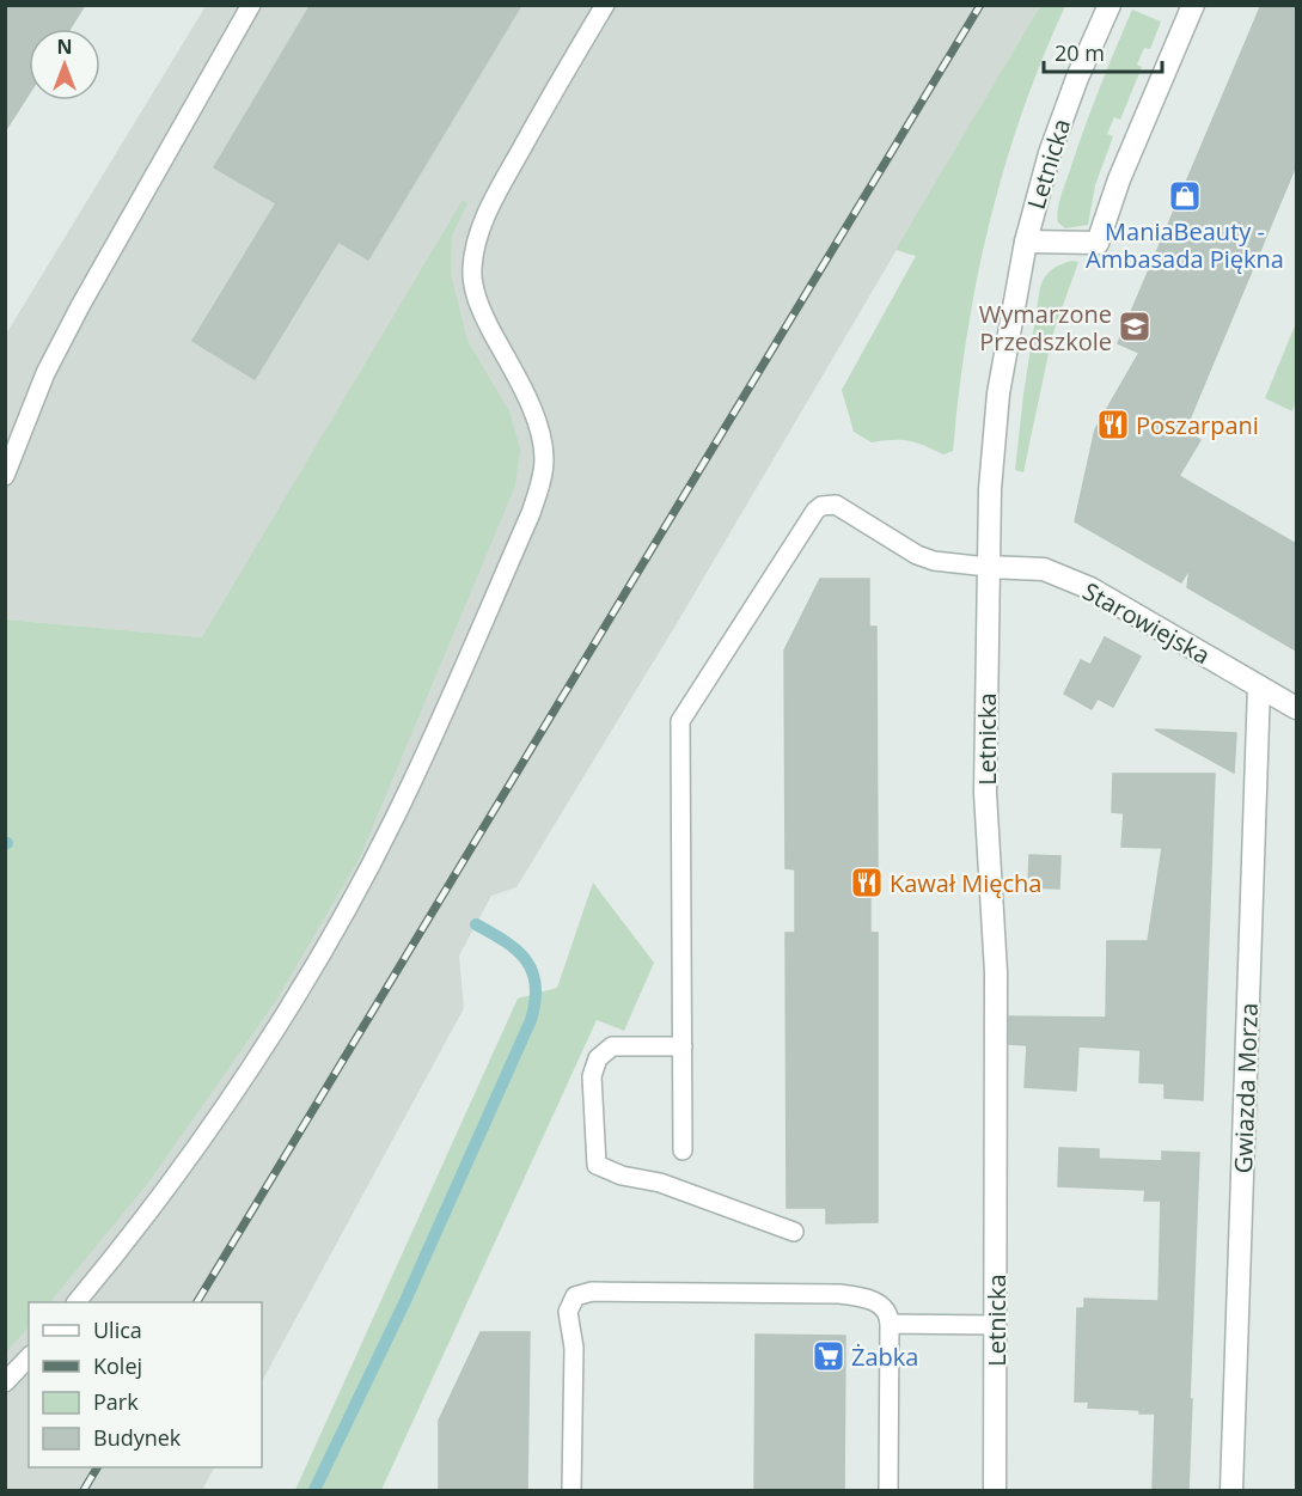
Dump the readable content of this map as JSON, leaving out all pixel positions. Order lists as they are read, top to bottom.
{
  "streets": {
    "street": ["Letnicka", "Starowiejska", "Gwiazda Morza"]
  },
  "crossings": [
    ["Letnicka", "Starowiejska"],
    ["Starowiejska", "Gwiazda Morza"]
  ],
  "places": {
    "shop": ["ManiaBeauty - Ambasada Piękna"],
    "school or university": ["Wymarzone Przedszkole"],
    "restaurant": ["Poszarpani", "Kawał Mięcha"],
    "supermarket": ["Żabka"]
  },
  "legend": [
    "Ulica",
    "Kolej",
    "Park",
    "Budynek"
  ],
  "scale_bar": "20 m",
  "north": "top"
}
